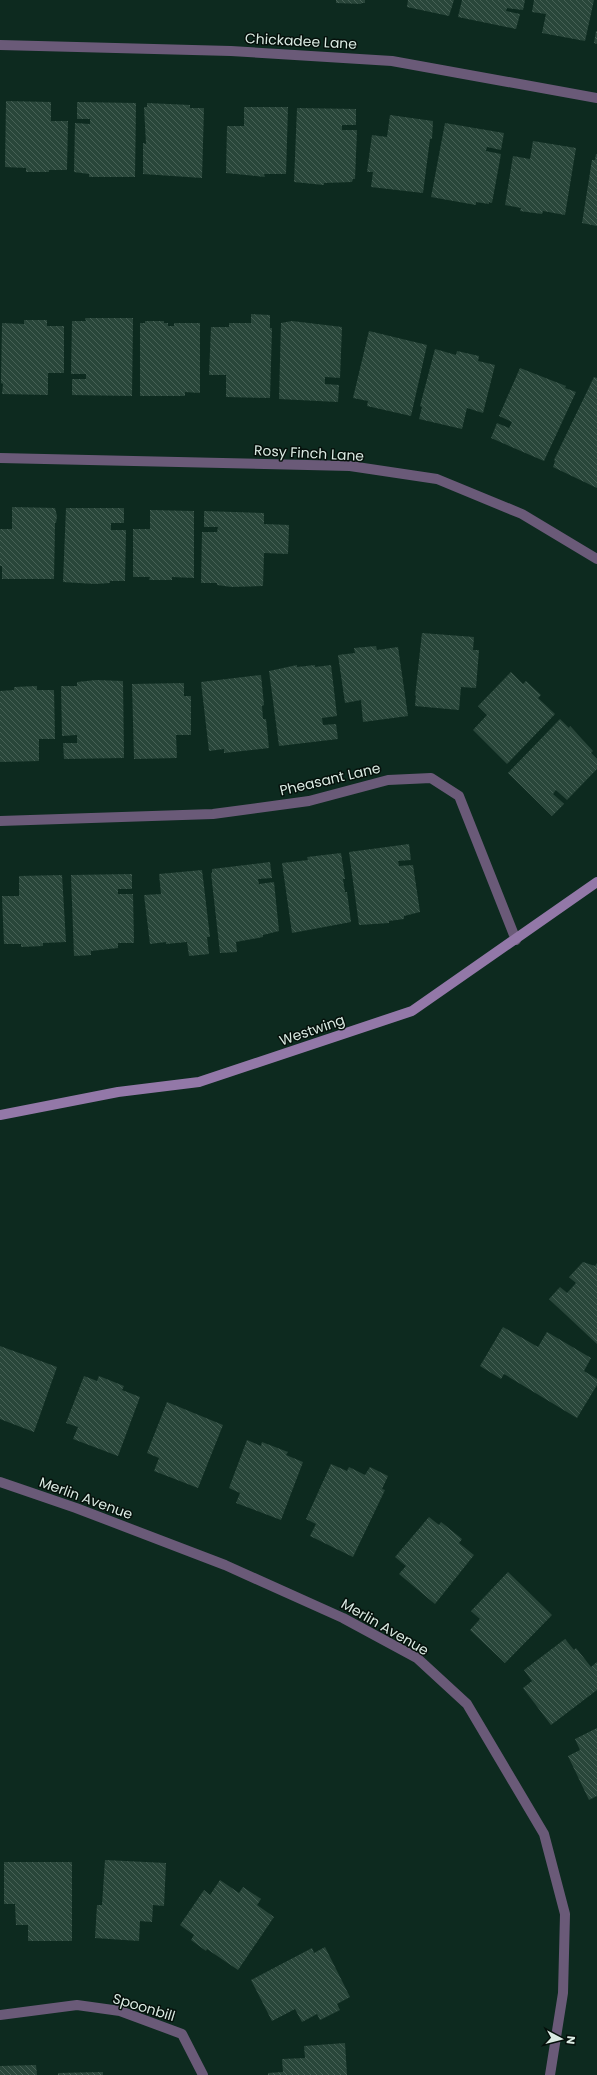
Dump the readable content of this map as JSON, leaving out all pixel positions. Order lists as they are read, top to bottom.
{
  "streets": {
    "street": [
      "Chickadee Lane",
      "Rosy Finch Lane",
      "Pheasant Lane",
      "Westwing",
      "Merlin Avenue",
      "Spoonbill"
    ]
  },
  "crossings": [
    ["Pheasant Lane", "Westwing"]
  ],
  "north": "right"
}
